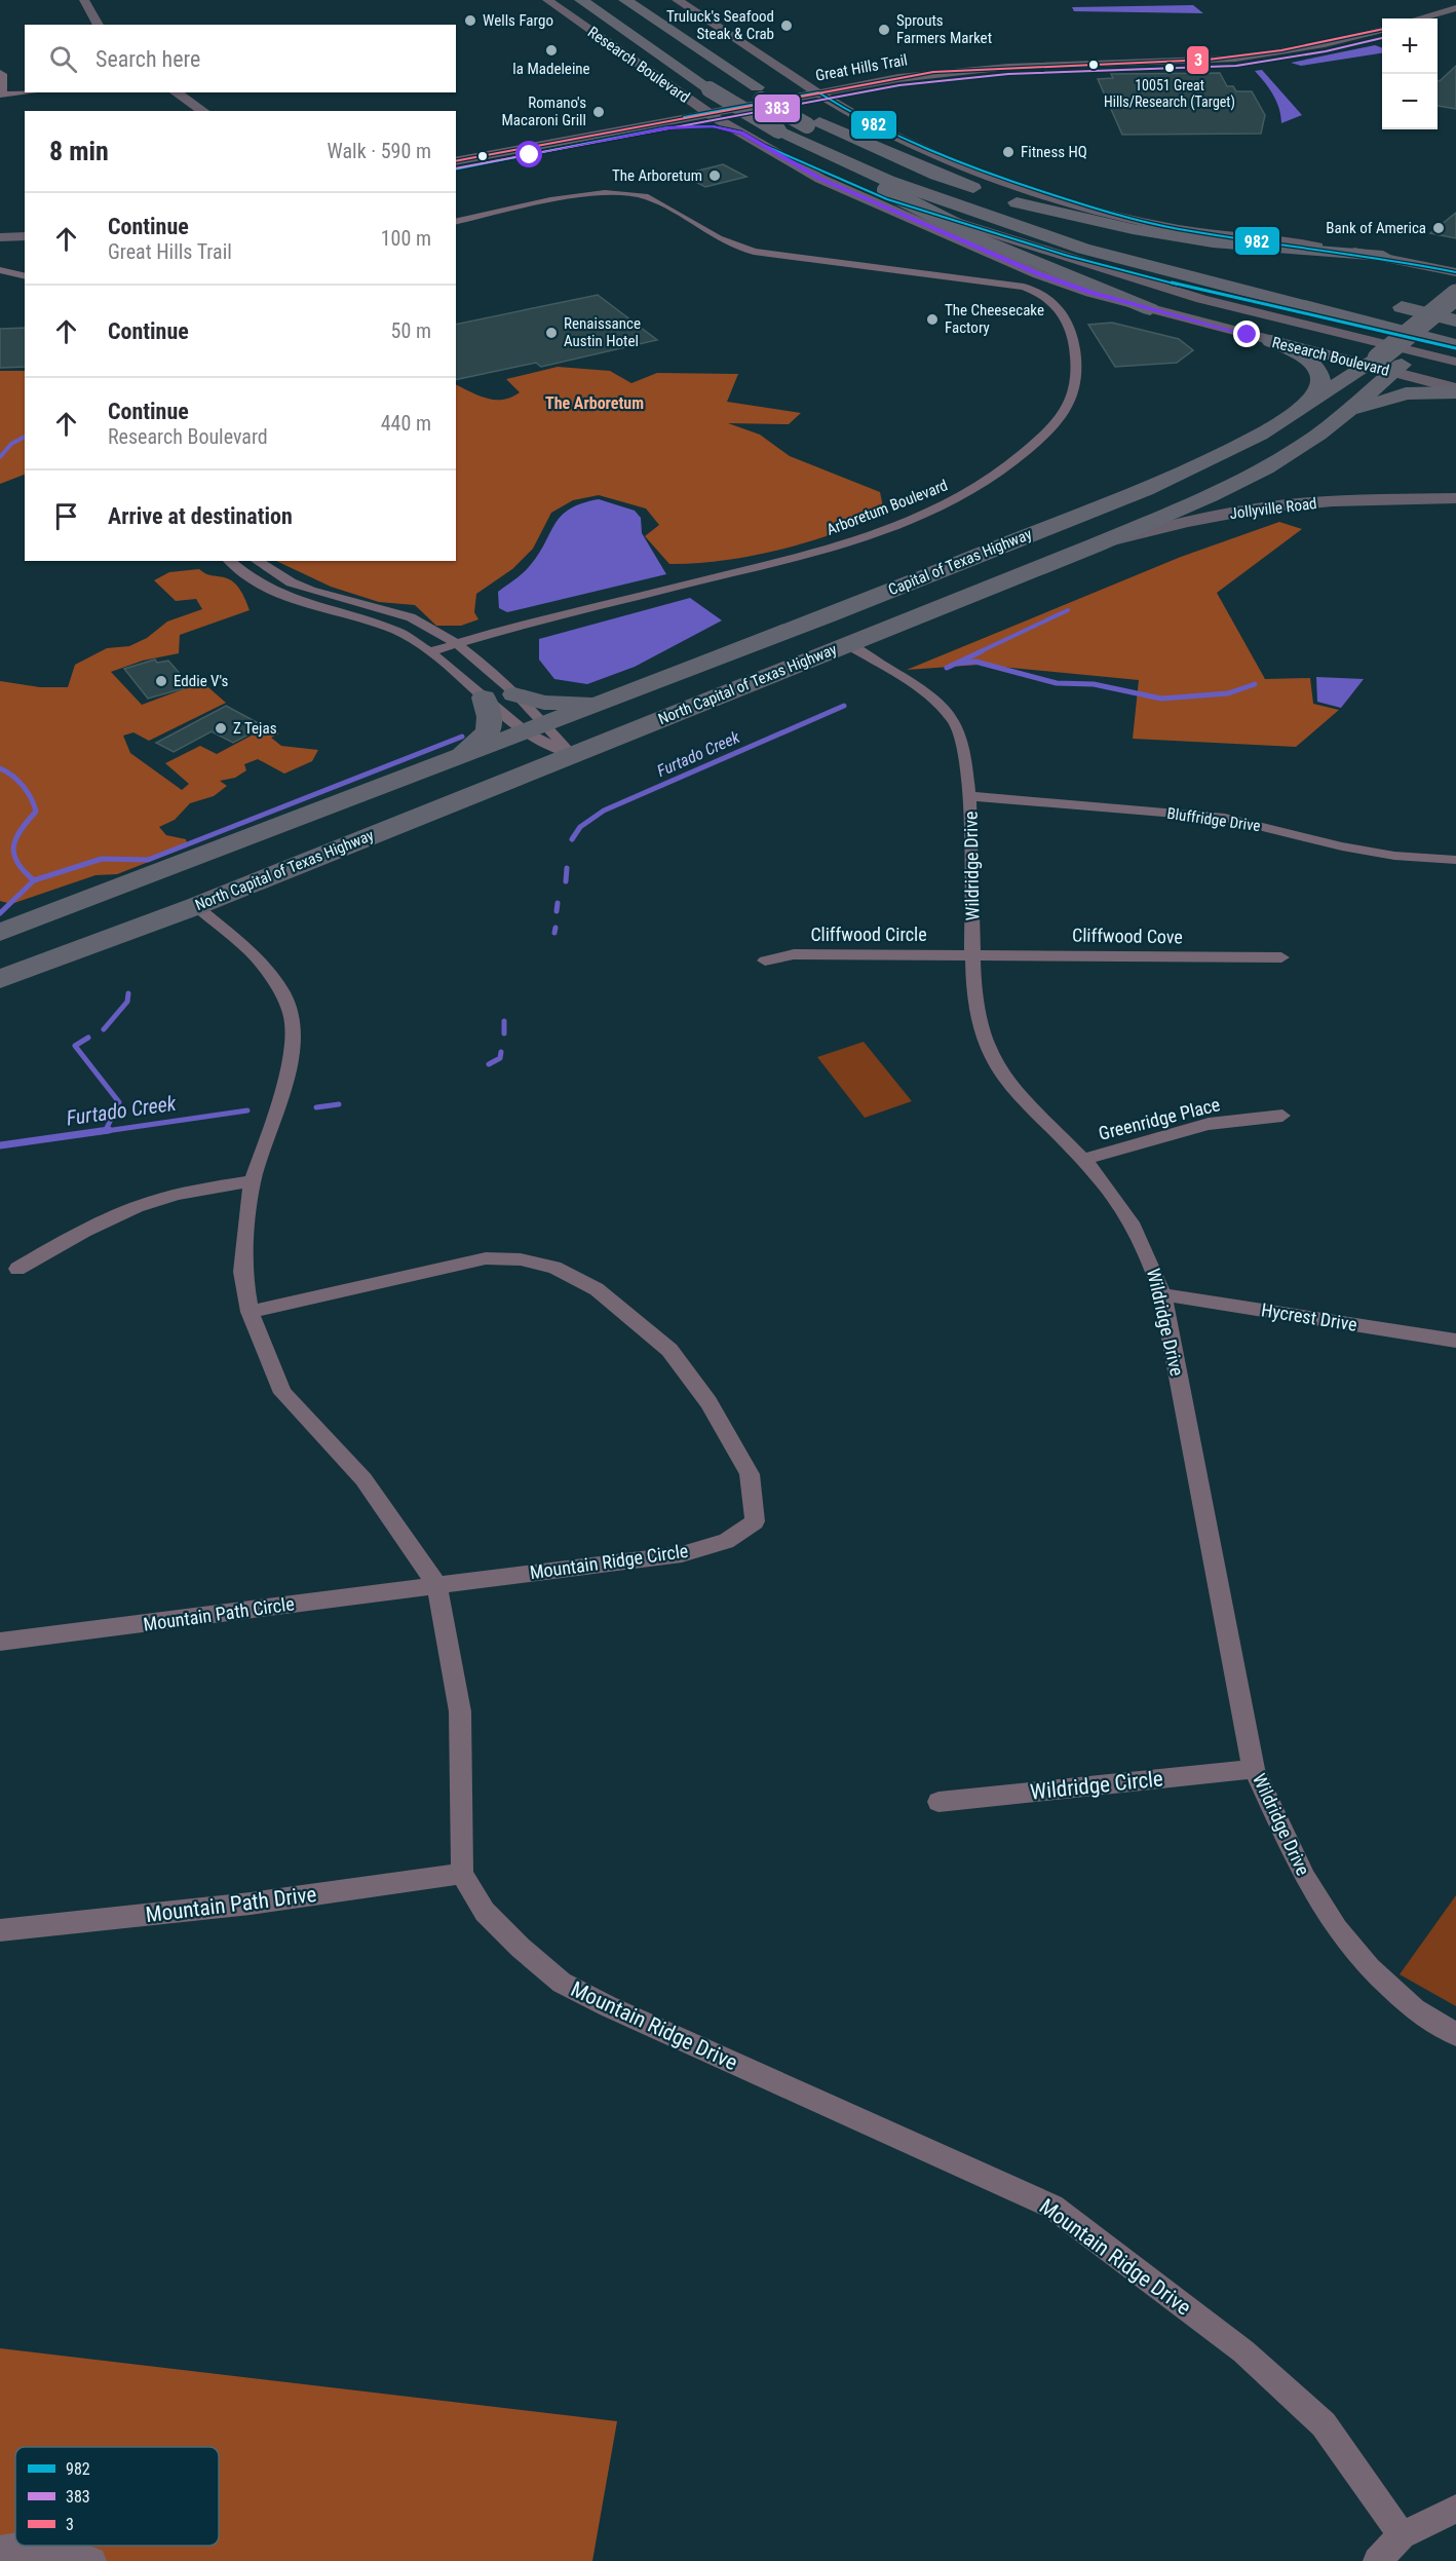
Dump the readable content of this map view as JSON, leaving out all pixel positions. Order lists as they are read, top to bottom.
{
  "streets": {
    "highway": ["Capital of Texas Highway", "North Capital of Texas Highway"],
    "main road": ["Research Boulevard", "Great Hills Trail", "Jollyville Road"],
    "street": [
      "Arboretum Boulevard",
      "Bluffridge Drive",
      "Wildridge Drive",
      "Cliffwood Circle",
      "Cliffwood Cove",
      "Greenridge Place",
      "Hycrest Drive",
      "Mountain Ridge Circle",
      "Mountain Path Circle",
      "Wildridge Circle",
      "Mountain Path Drive",
      "Mountain Ridge Drive"
    ]
  },
  "crossings": [
    ["Research Boulevard", "Great Hills Trail"],
    ["Research Boulevard", "Capital of Texas Highway"],
    ["Research Boulevard", "North Capital of Texas Highway"],
    ["Jollyville Road", "North Capital of Texas Highway"],
    ["Capital of Texas Highway", "North Capital of Texas Highway"],
    ["North Capital of Texas Highway", "Wildridge Drive"],
    ["Bluffridge Drive", "Wildridge Drive"],
    ["Wildridge Drive", "Cliffwood Circle"],
    ["Wildridge Drive", "Cliffwood Cove"],
    ["Wildridge Drive", "Greenridge Place"],
    ["Wildridge Drive", "Hycrest Drive"],
    ["Wildridge Drive", "Wildridge Circle"],
    ["Cliffwood Circle", "Cliffwood Cove"],
    ["Mountain Ridge Circle", "Mountain Path Circle"],
    ["Mountain Path Drive", "Mountain Ridge Drive"]
  ],
  "districts": ["The Arboretum"],
  "water": ["Furtado Creek"],
  "places": [
    "Wells Fargo",
    "Truluck's Seafood Steak & Crab",
    "Sprouts Farmers Market",
    "la Madeleine",
    "10051 Great Hills/Research (Target)",
    "Romano's Macaroni Grill",
    "Fitness HQ",
    "The Arboretum",
    "Bank of America",
    "The Cheesecake Factory",
    "Renaissance Austin Hotel",
    "Eddie V's",
    "Z Tejas"
  ],
  "lines": ["transit line 3", "transit line 383", "transit line 982"],
  "legend": ["982", "383", "3"],
  "page": {
    "map_buttons": ["+", "−"],
    "search": "Search here",
    "heading": ["8 min", "Walk · 590 m"],
    "list": [
      ["Continue", "Great Hills Trail", "100 m"],
      ["Continue", "50 m"],
      ["Continue", "Research Boulevard", "440 m"],
      "Arrive at destination"
    ]
  }
}
